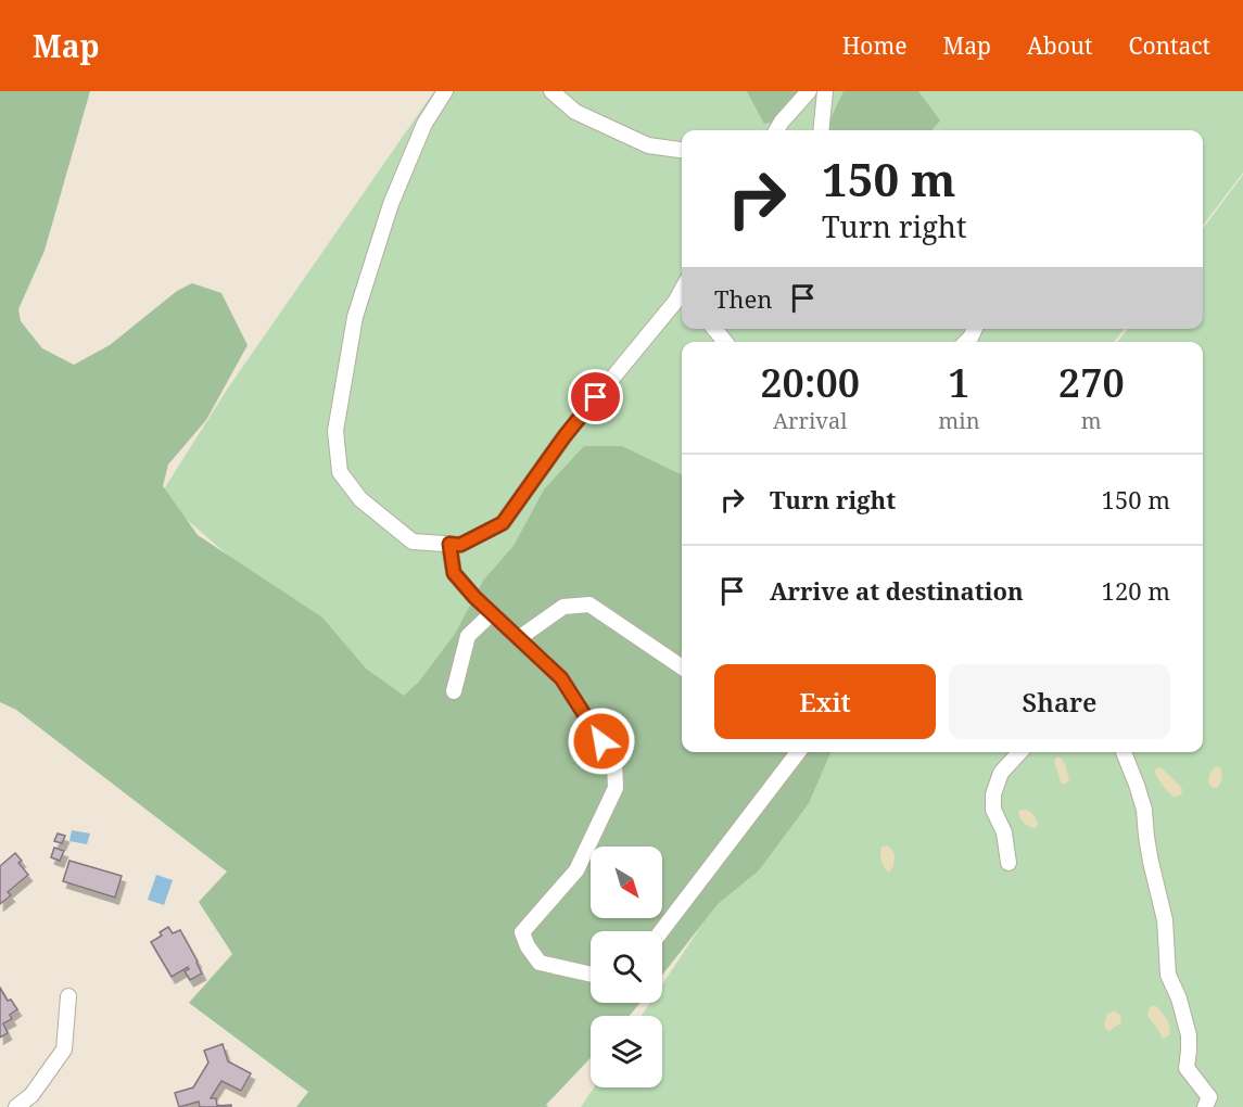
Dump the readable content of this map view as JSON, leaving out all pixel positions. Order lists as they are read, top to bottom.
{
  "north": "bottom right",
  "page": {
    "header": "Map",
    "nav": [
      "Home",
      "Map",
      "About",
      "Contact"
    ],
    "turn": ["150 m", "Turn right"],
    "then": "Then",
    "eta": [
      "20:00",
      "Arrival",
      "1",
      "min",
      "270",
      "m"
    ],
    "list": [
      {
        "name": "Turn right",
        "value": "150 m"
      },
      {
        "name": "Arrive at destination",
        "value": "120 m"
      }
    ],
    "buttons": ["Exit", "Share"]
  }
}
